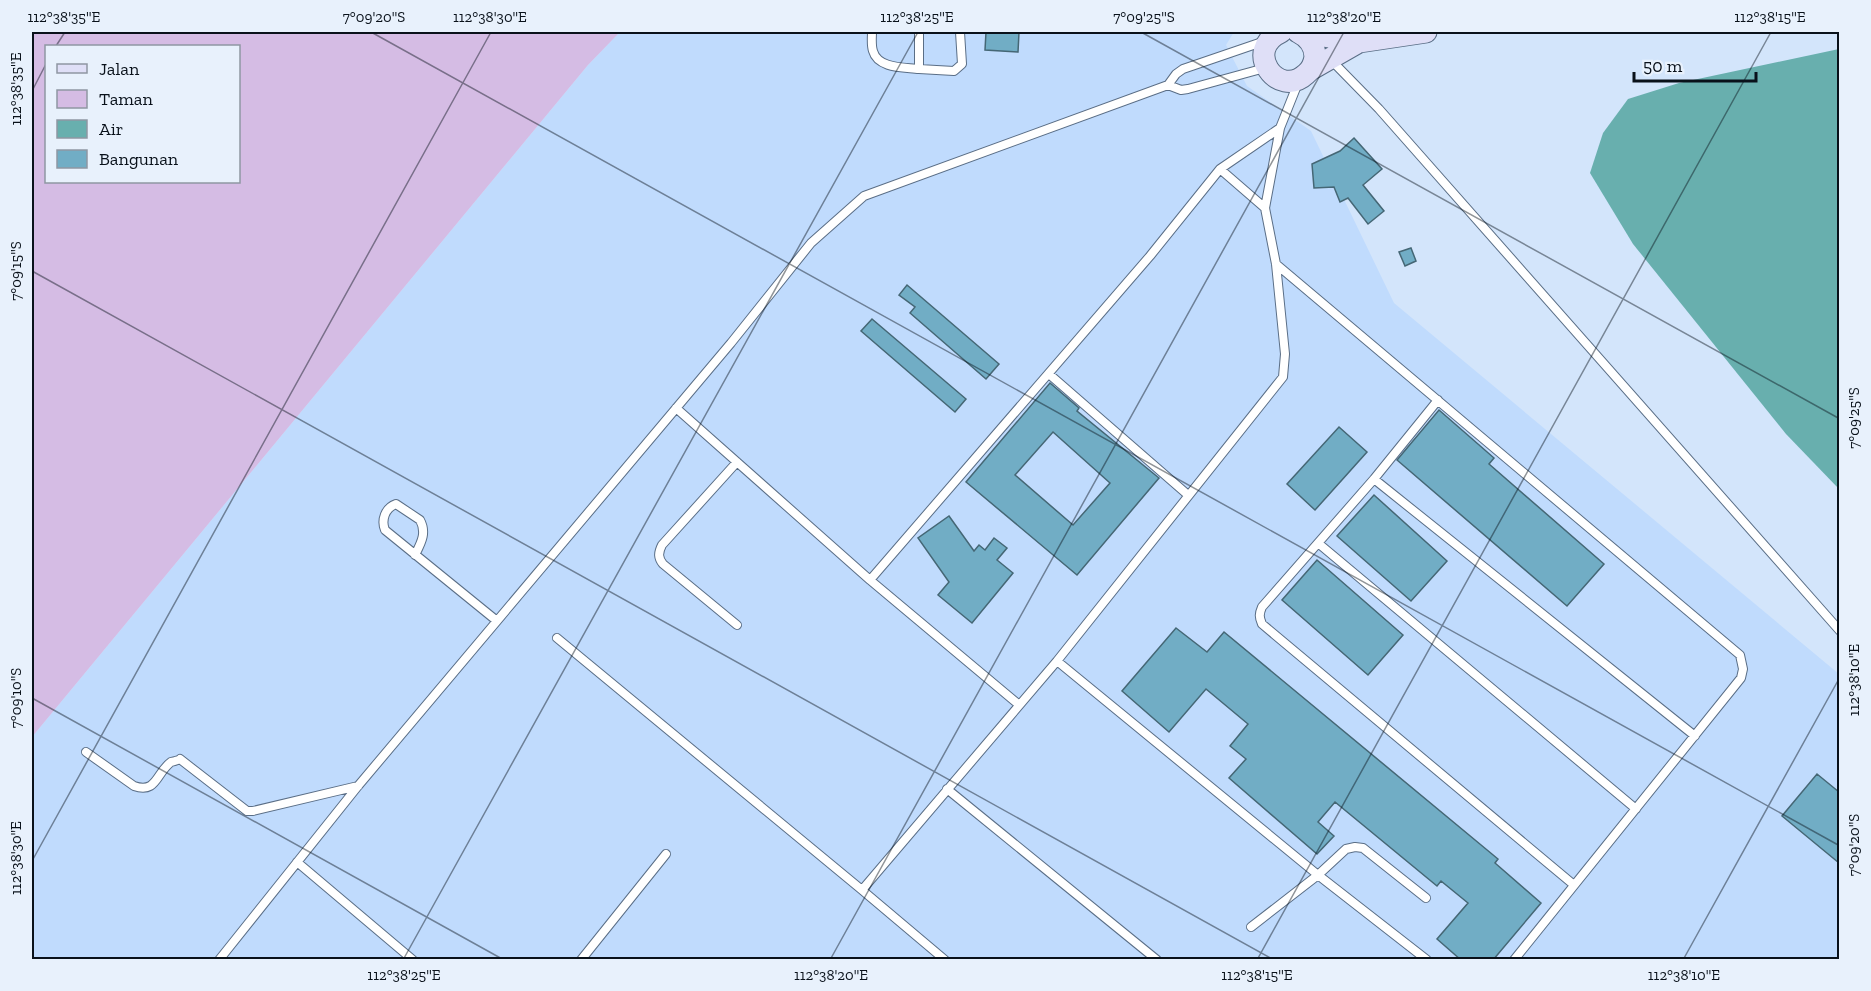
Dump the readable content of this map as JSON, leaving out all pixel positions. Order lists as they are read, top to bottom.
{
  "legend": [
    "Jalan",
    "Taman",
    "Air",
    "Bangunan"
  ],
  "scale_bar": "50 m",
  "coordinates": [
    "112°38'35\"E",
    "7°09'20\"S",
    "112°38'30\"E",
    "112°38'25\"E",
    "7°09'25\"S",
    "112°38'20\"E",
    "112°38'15\"E",
    "7°09'15\"S",
    "112°38'10\"E",
    "7°09'10\"S"
  ]
}
